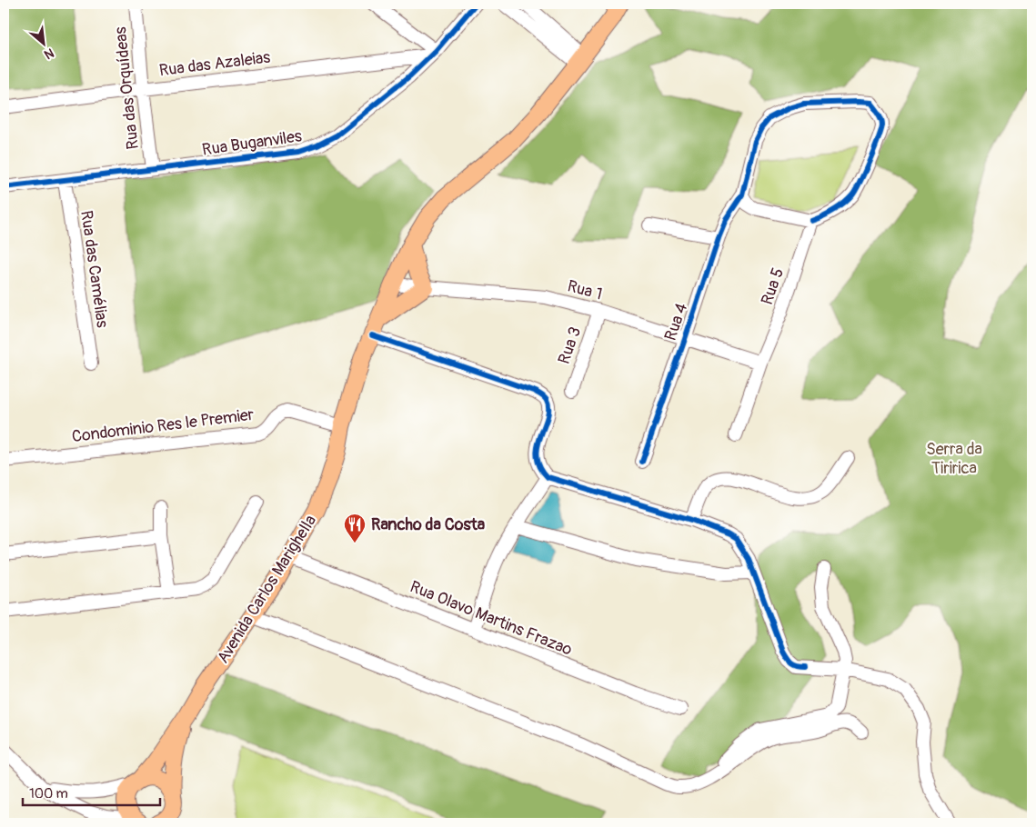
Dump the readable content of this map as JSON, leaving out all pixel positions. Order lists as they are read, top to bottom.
{
  "streets": {
    "main road": ["Avenida Carlos Marighella"],
    "street": [
      "Rua das Azaleias",
      "Rua das Orquídeas",
      "Rua Buganviles",
      "Rua das Camélias",
      "Rua 5",
      "Rua 1",
      "Rua 4",
      "Rua 3",
      "Condominio Res le Premier",
      "Rua Olavo Martins Frazao"
    ]
  },
  "crossings": [
    ["Rua das Azaleias", "Rua das Orquídeas"],
    ["Rua das Azaleias", "Rua Buganviles"],
    ["Rua das Orquídeas", "Rua Buganviles"],
    ["Rua Buganviles", "Rua das Camélias"],
    ["Rua 5", "Rua 1"],
    ["Rua 5", "Rua 4"],
    ["Rua 1", "Rua 4"],
    ["Rua 1", "Rua 3"],
    ["Rua 1", "Avenida Carlos Marighella"],
    ["Condominio Res le Premier", "Avenida Carlos Marighella"],
    ["Avenida Carlos Marighella", "Rua Olavo Martins Frazao"]
  ],
  "parks": ["Serra da Tiririca"],
  "places": {
    "restaurant": ["Rancho da Costa"]
  },
  "scale_bar": "100 m",
  "north": "bottom right"
}
